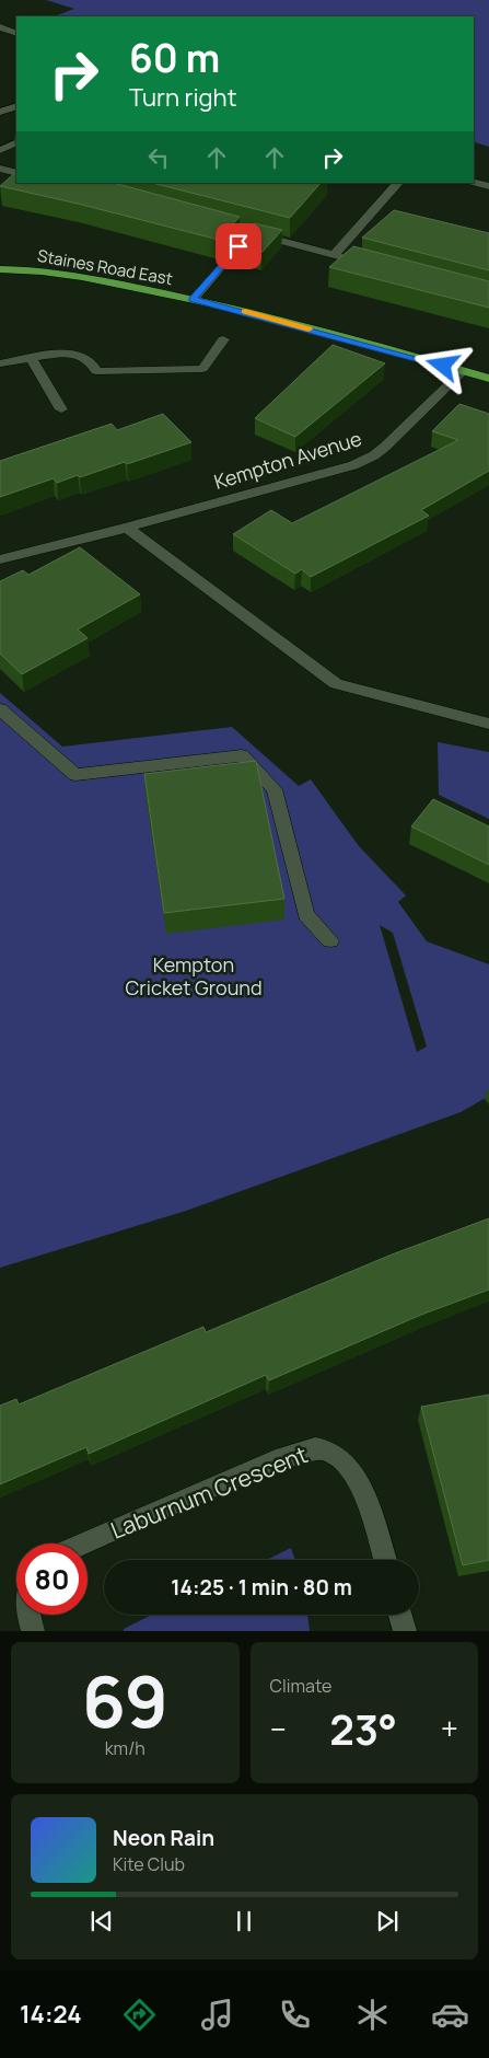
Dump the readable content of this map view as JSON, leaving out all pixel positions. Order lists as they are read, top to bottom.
{
  "streets": {
    "highway": ["Staines Road East"],
    "street": ["Kempton Avenue", "Laburnum Crescent"]
  },
  "crossings": [
    ["Staines Road East", "Kempton Avenue"]
  ],
  "parks": ["Kempton Cricket Ground"],
  "page": {
    "turn": ["60 m", "Turn right"],
    "limit": "80",
    "trip": "14:25 · 1 min · 80 m",
    "tile": [
      ["69", "km/h"],
      "Climate"
    ],
    "heat": ["−", "23°", "+"],
    "song": ["Neon Rain", "Kite Club"],
    "tabs": "14:24"
  }
}
